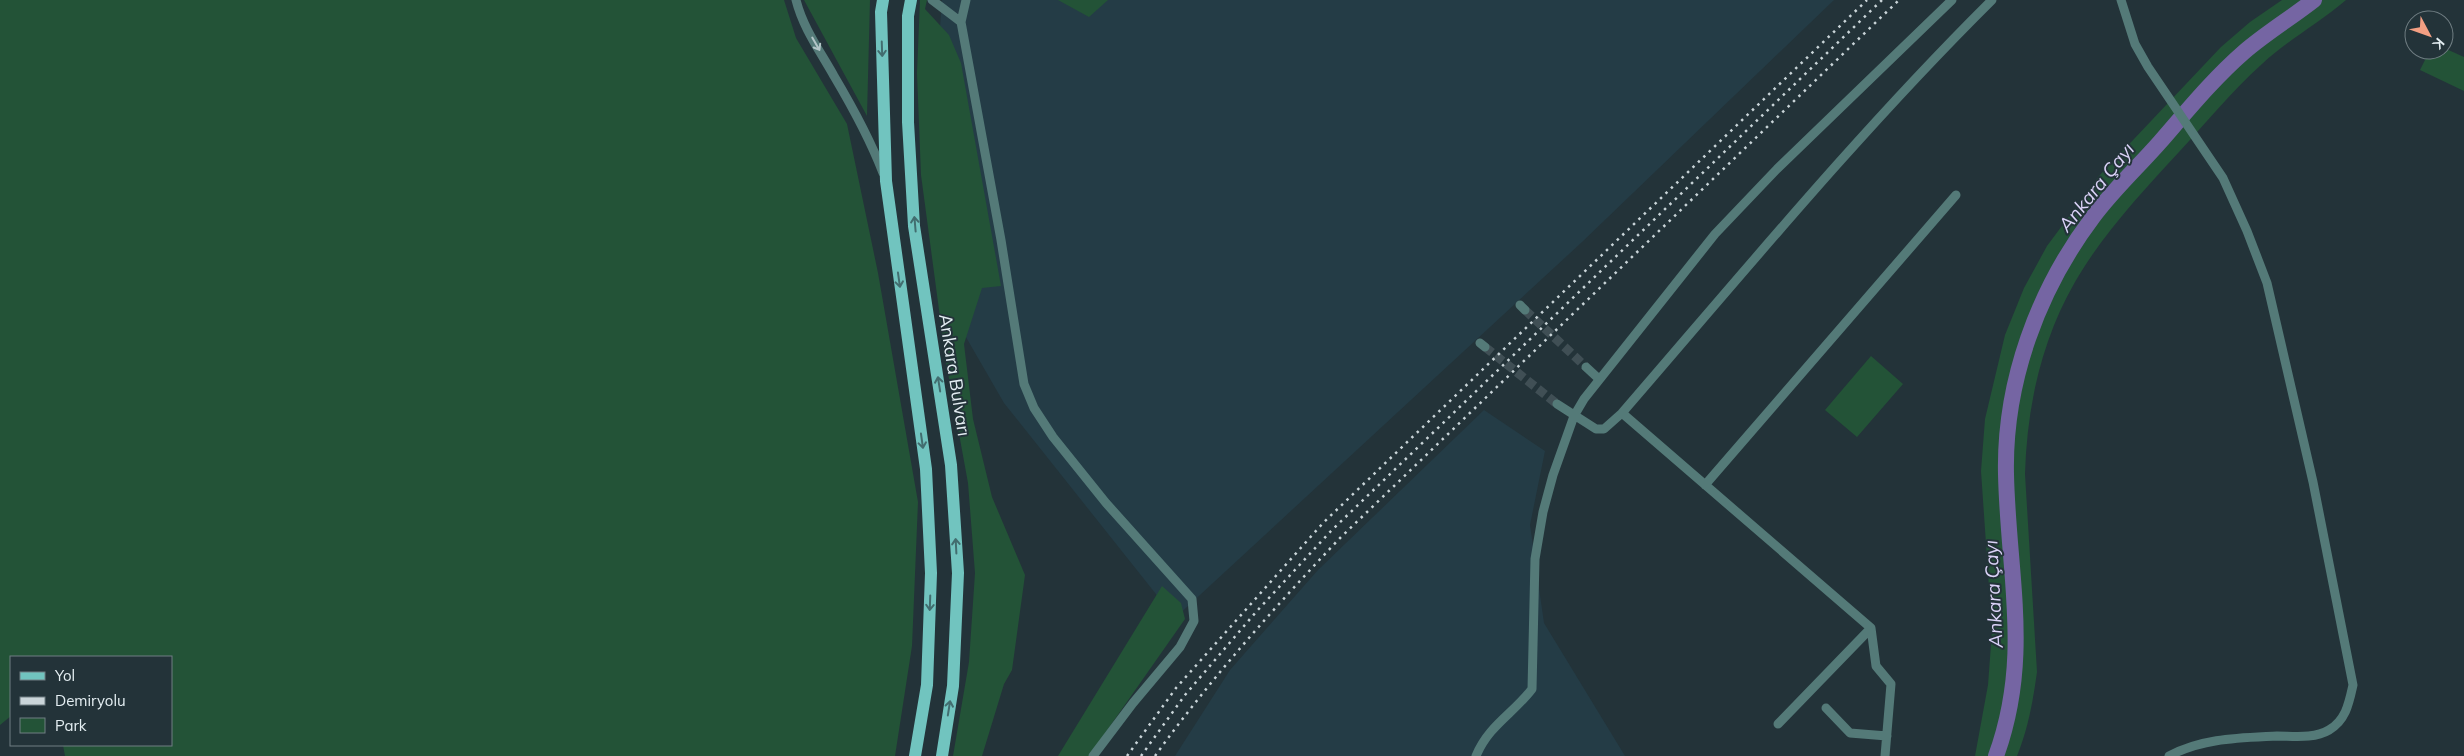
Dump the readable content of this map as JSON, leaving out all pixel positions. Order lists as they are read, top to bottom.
{
  "streets": {
    "main road": ["Ankara Bulvarı"]
  },
  "water": ["Ankara Çayı"],
  "legend": ["Yol", "Demiryolu", "Park"],
  "north": "bottom right"
}
